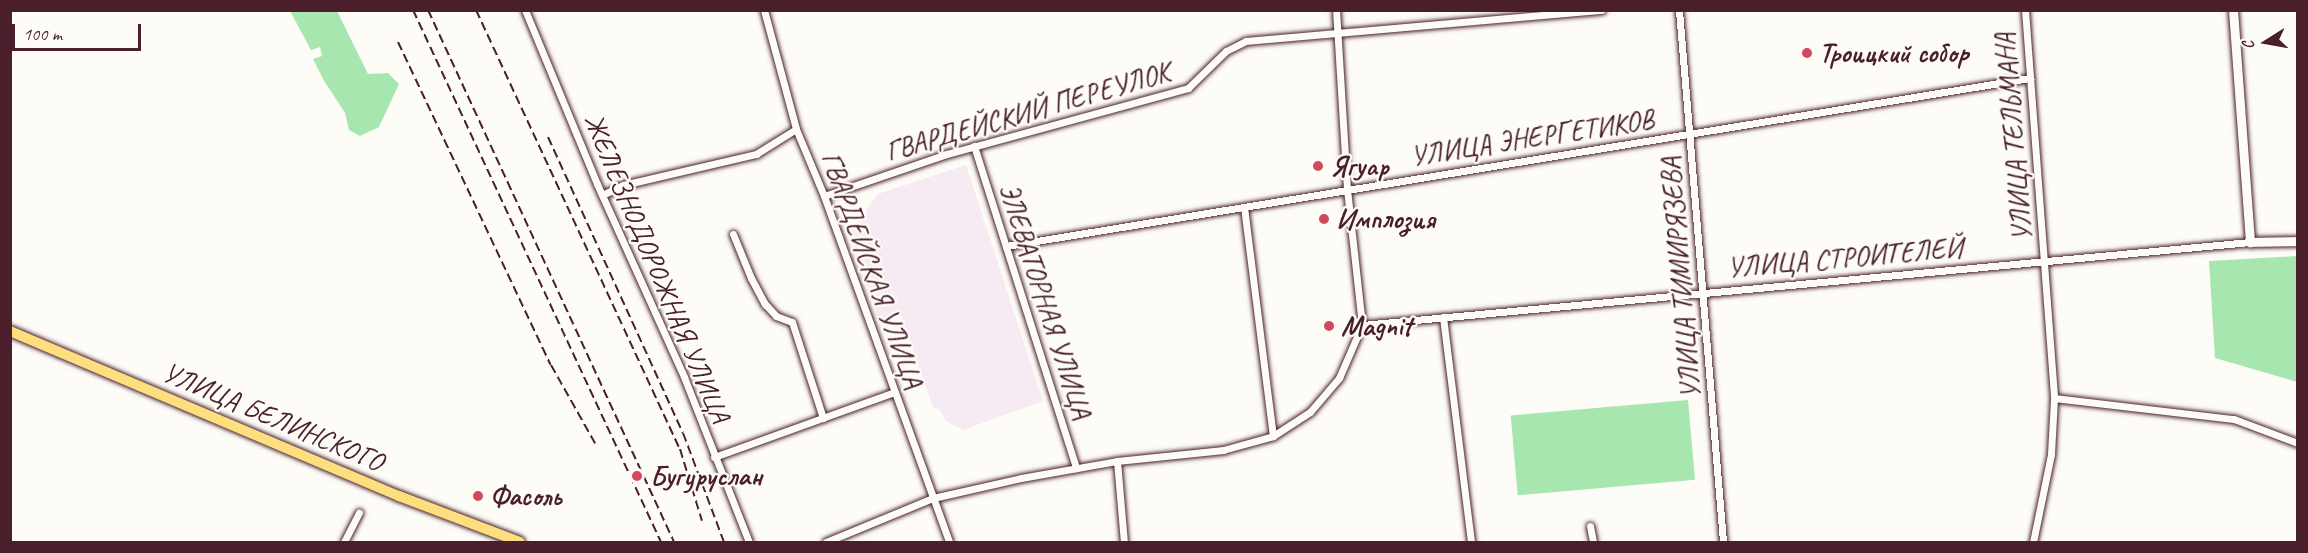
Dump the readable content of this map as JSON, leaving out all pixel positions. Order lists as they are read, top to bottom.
{
  "streets": {
    "main road": ["УЛИЦА БЕЛИНСКОГО"],
    "street": [
      "ГВАРДЕЙСКИЙ ПЕРЕУЛОК",
      "УЛИЦА ТЕЛЬМАНА",
      "УЛИЦА ЭНЕРГЕТИКОВ",
      "УЛИЦА СТРОИТЕЛЕЙ",
      "ЖЕЛЕЗНОДОРОЖНАЯ УЛИЦА",
      "ГВАРДЕЙСКАЯ УЛИЦА",
      "УЛИЦА ТИМИРЯЗЕВА",
      "ЭЛЕВАТОРНАЯ УЛИЦА"
    ]
  },
  "crossings": [
    ["ГВАРДЕЙСКИЙ ПЕРЕУЛОК", "ГВАРДЕЙСКАЯ УЛИЦА"],
    ["ГВАРДЕЙСКИЙ ПЕРЕУЛОК", "ЭЛЕВАТОРНАЯ УЛИЦА"],
    ["УЛИЦА ТЕЛЬМАНА", "УЛИЦА ЭНЕРГЕТИКОВ"],
    ["УЛИЦА ТЕЛЬМАНА", "УЛИЦА СТРОИТЕЛЕЙ"],
    ["УЛИЦА ЭНЕРГЕТИКОВ", "УЛИЦА ТИМИРЯЗЕВА"],
    ["УЛИЦА ЭНЕРГЕТИКОВ", "ЭЛЕВАТОРНАЯ УЛИЦА"],
    ["УЛИЦА СТРОИТЕЛЕЙ", "УЛИЦА ТИМИРЯЗЕВА"]
  ],
  "places": [
    "Троицкий собор",
    "Ягуар",
    "Имплозия",
    "Magnit",
    "Бугуруслан",
    "Фасоль"
  ],
  "scale_bar": "100 m",
  "north": "left"
}
